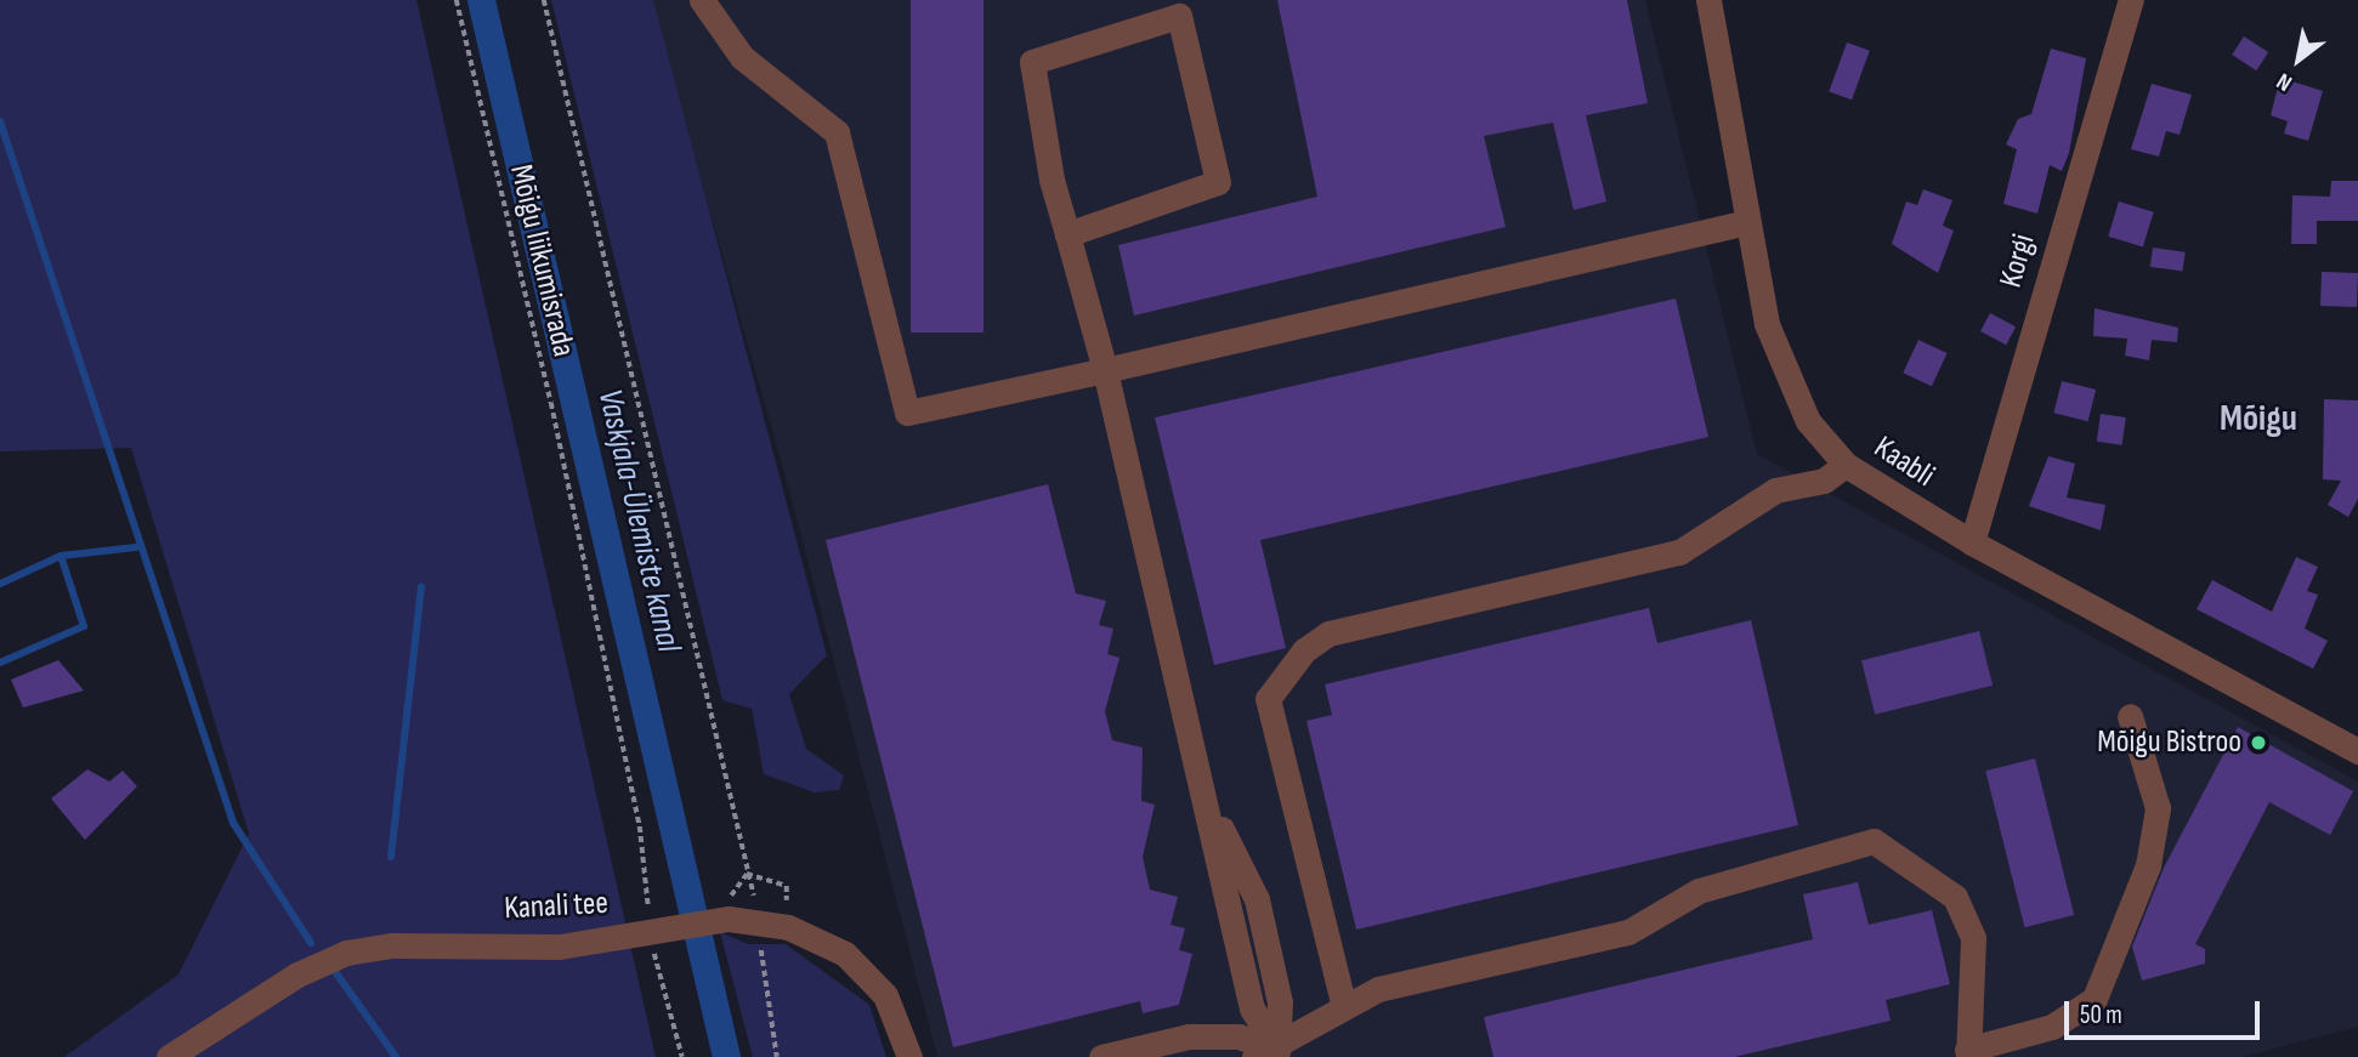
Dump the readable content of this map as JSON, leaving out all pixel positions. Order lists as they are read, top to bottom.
{
  "streets": {
    "street": ["Korgi", "Kaabli", "Kanali tee"],
    "path": ["Mõigu liikumisrada"]
  },
  "crossings": [
    ["Mõigu liikumisrada", "Kanali tee"],
    ["Korgi", "Kaabli"]
  ],
  "districts": ["Mõigu"],
  "water": ["Vaskjala-Ülemiste kanal"],
  "places": ["Mõigu Bistroo"],
  "scale_bar": "50 m",
  "north": "bottom left"
}
